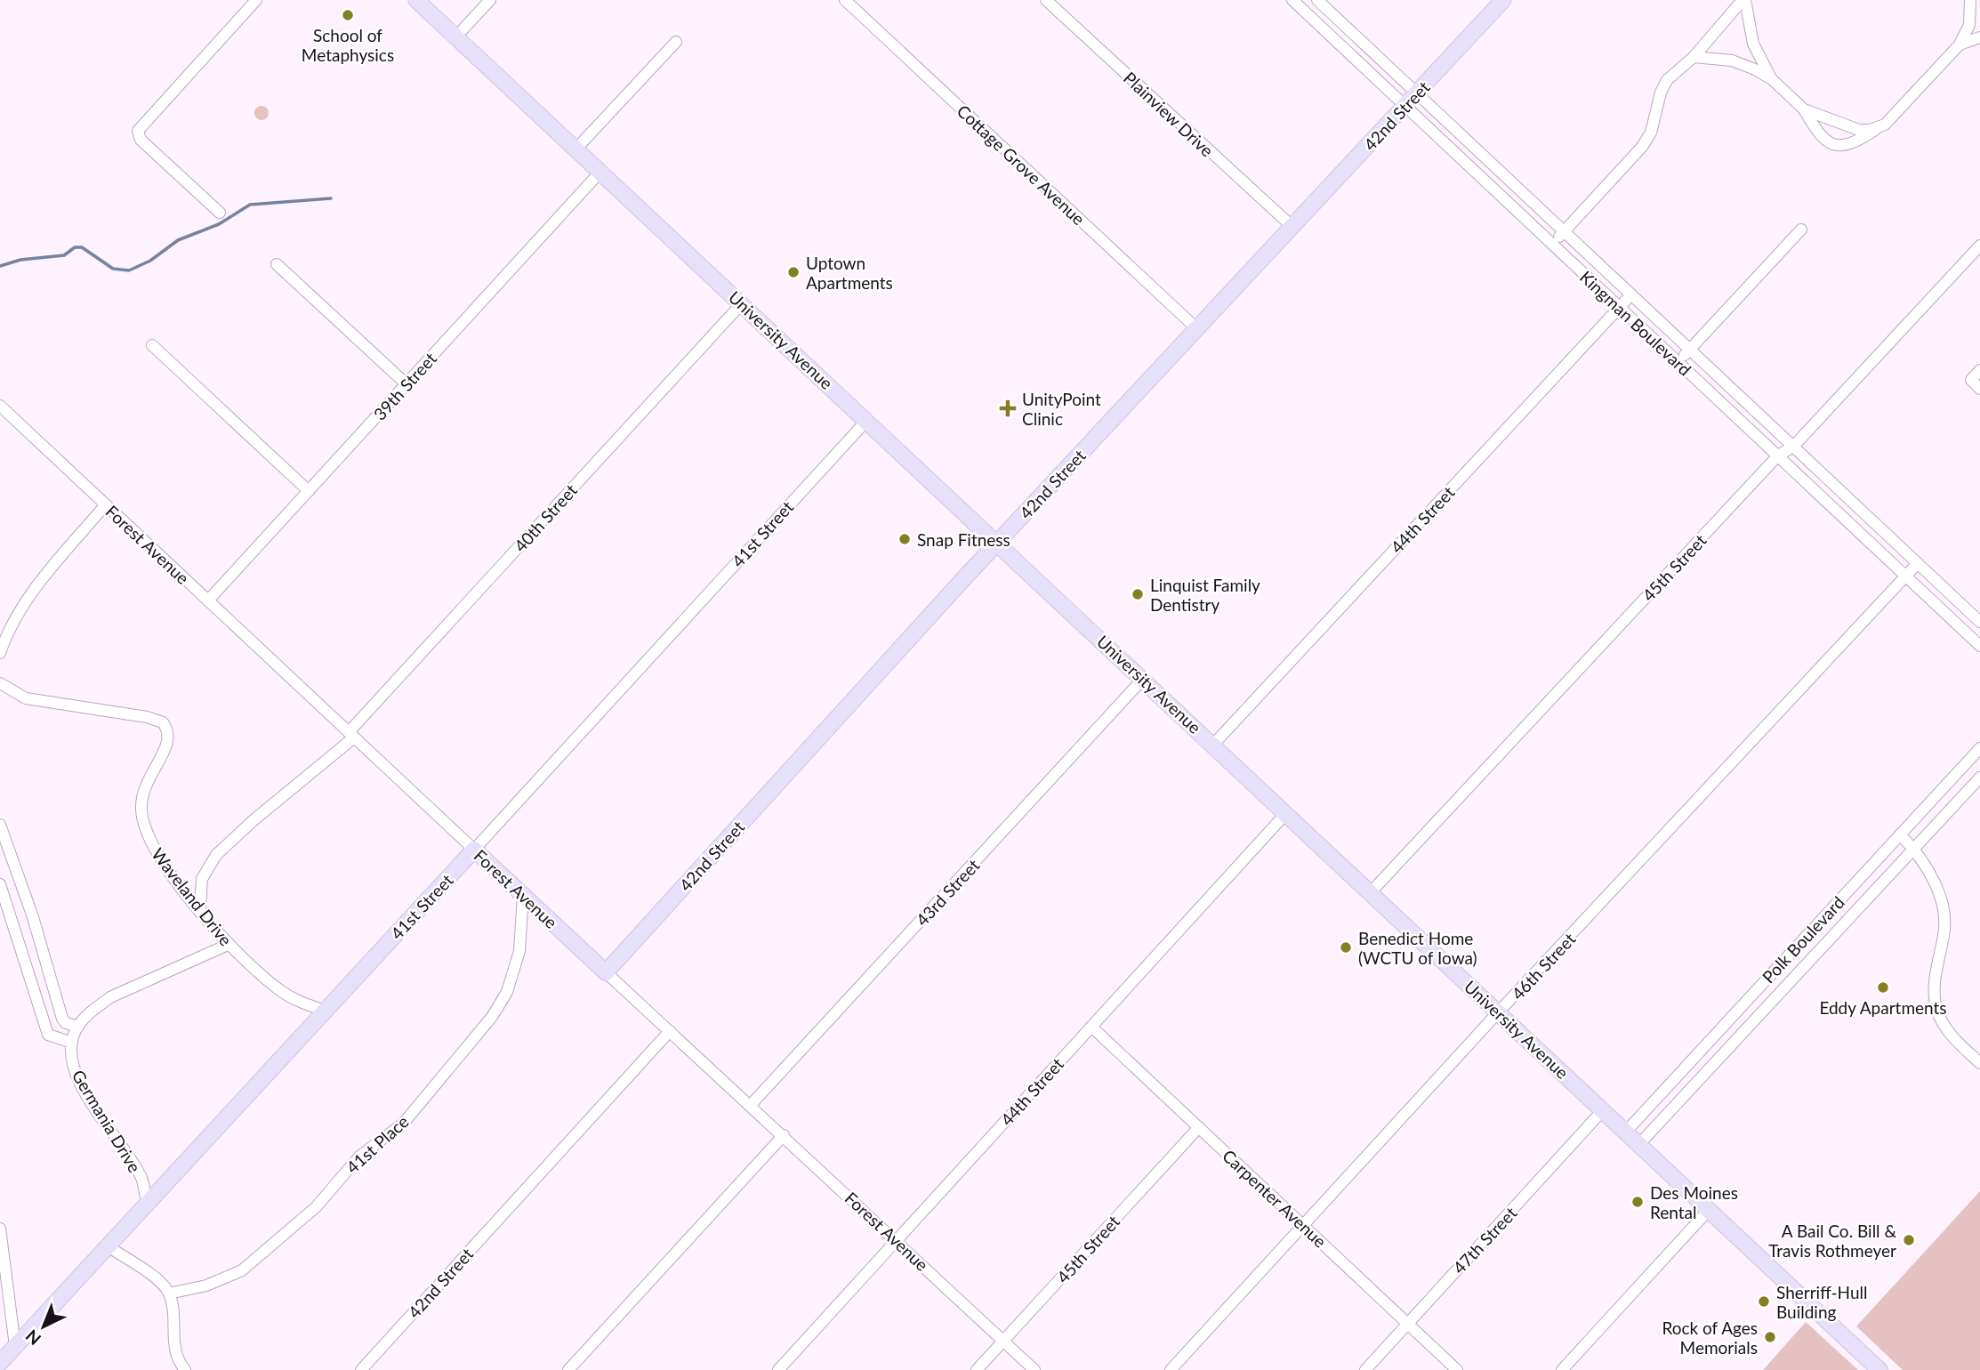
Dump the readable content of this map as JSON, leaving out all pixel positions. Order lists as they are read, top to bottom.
{
  "streets": {
    "street": [
      "Plainview Drive",
      "42nd Street",
      "Cottage Grove Avenue",
      "Kingman Boulevard",
      "University Avenue",
      "39th Street",
      "40th Street",
      "44th Street",
      "41st Street",
      "Forest Avenue",
      "45th Street",
      "43rd Street",
      "Waveland Drive",
      "Polk Boulevard",
      "46th Street",
      "Germania Drive",
      "41st Place",
      "Carpenter Avenue",
      "47th Street"
    ]
  },
  "crossings": [
    ["Plainview Drive", "42nd Street"],
    ["42nd Street", "Cottage Grove Avenue"],
    ["42nd Street", "Kingman Boulevard"],
    ["42nd Street", "University Avenue"],
    ["42nd Street", "Forest Avenue"],
    ["Kingman Boulevard", "44th Street"],
    ["Kingman Boulevard", "45th Street"],
    ["Kingman Boulevard", "46th Street"],
    ["University Avenue", "39th Street"],
    ["University Avenue", "40th Street"],
    ["University Avenue", "44th Street"],
    ["University Avenue", "41st Street"],
    ["University Avenue", "45th Street"],
    ["University Avenue", "43rd Street"],
    ["University Avenue", "Polk Boulevard"],
    ["University Avenue", "46th Street"],
    ["University Avenue", "47th Street"],
    ["39th Street", "Forest Avenue"],
    ["40th Street", "Forest Avenue"],
    ["44th Street", "Forest Avenue"],
    ["44th Street", "Carpenter Avenue"],
    ["41st Street", "Forest Avenue"],
    ["41st Street", "Waveland Drive"],
    ["41st Street", "Germania Drive"],
    ["Forest Avenue", "45th Street"],
    ["Forest Avenue", "43rd Street"],
    ["Forest Avenue", "41st Place"],
    ["45th Street", "Carpenter Avenue"],
    ["Waveland Drive", "Germania Drive"],
    ["46th Street", "Carpenter Avenue"],
    ["Carpenter Avenue", "47th Street"]
  ],
  "places": {
    "other": [
      "School of Metaphysics",
      "Uptown Apartments",
      "Snap Fitness",
      "Linquist Family Dentistry",
      "Benedict Home (WCTU of Iowa)",
      "Eddy Apartments",
      "Des Moines Rental",
      "A Bail Co. Bill & Travis Rothmeyer",
      "Sherriff-Hull Building",
      "Rock of Ages Memorials"
    ],
    "health": ["UnityPoint Clinic"]
  },
  "north": "bottom left"
}
